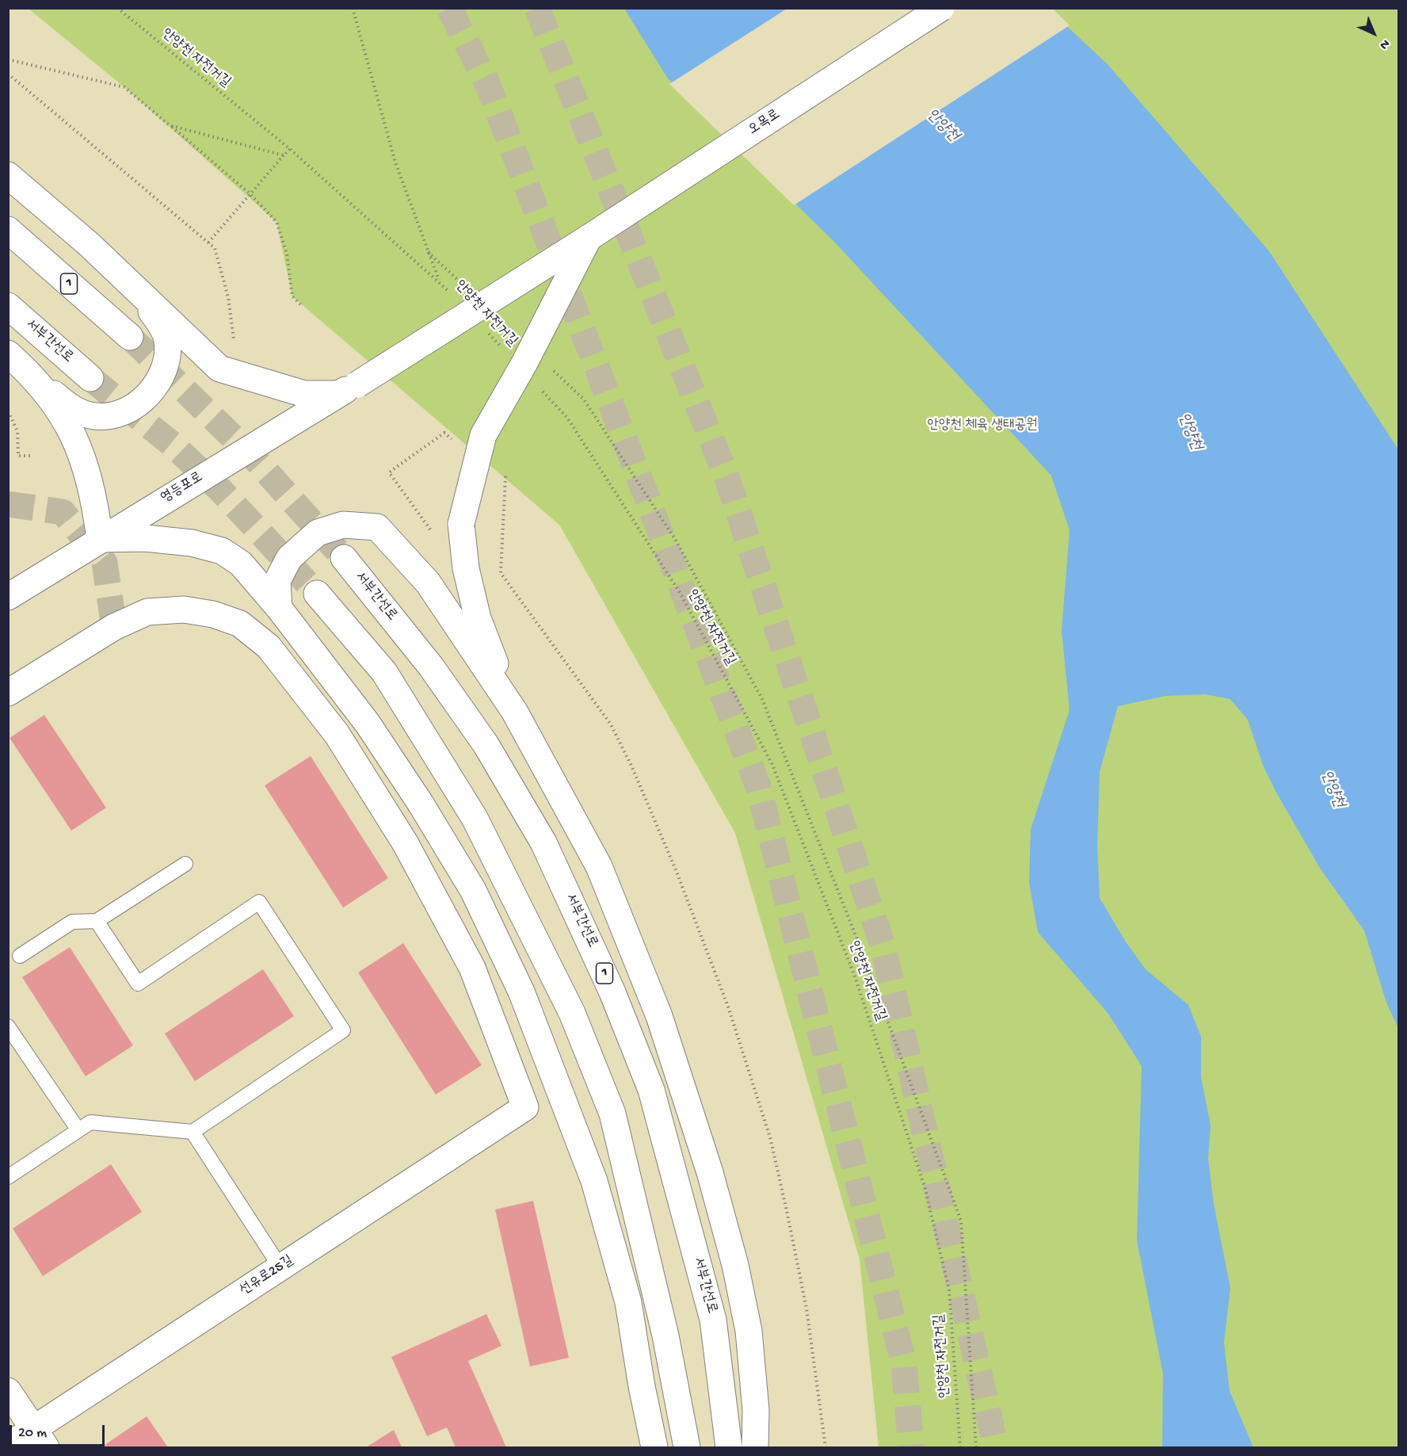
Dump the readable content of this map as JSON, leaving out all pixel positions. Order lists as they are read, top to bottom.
{
  "streets": {
    "main road": [
      "오목로",
      "1",
      "서부간선로",
      "영등포로",
      "선유로25길"
    ],
    "path": ["안양천 자전거길"]
  },
  "crossings": [
    ["오목로", "영등포로"]
  ],
  "water": ["안양천"],
  "parks": ["안양천 체육 생태공원"],
  "scale_bar": "20 m",
  "north": "bottom right"
}
